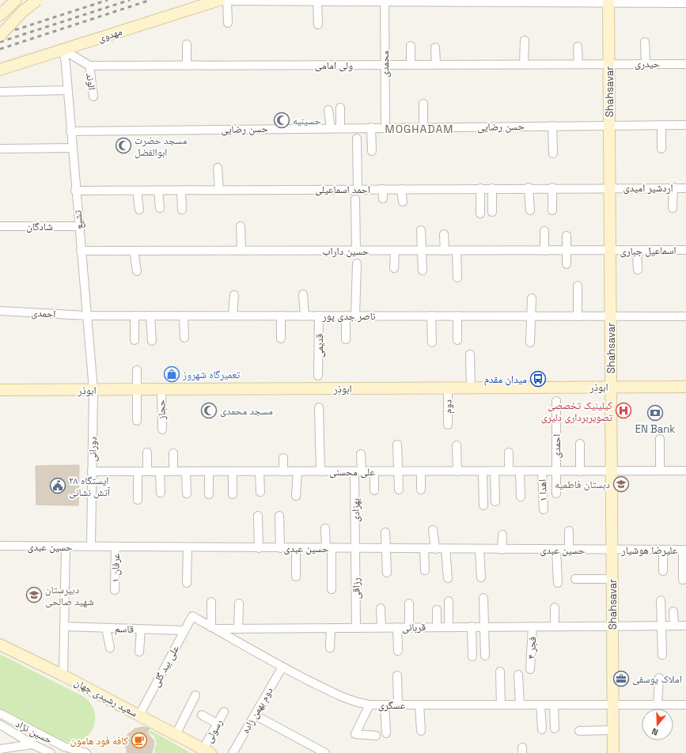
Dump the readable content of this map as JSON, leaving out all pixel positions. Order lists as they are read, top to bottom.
{
  "streets": {
    "street": [
      "مهدوی",
      "حیدری",
      "محمدی",
      "ولی امامی",
      "الوند",
      "Shahsavar",
      "حسن رضایی",
      "اردشیر امیدی",
      "احمد اسماعیلی",
      "تشیع",
      "شادگان",
      "حسین داراب",
      "اسماعیل جباری",
      "احمدی",
      "ناصر جدی پور",
      "قدیمی",
      "ابوذر",
      "دوم",
      "حجاز",
      "دورانی",
      "علی محسنی",
      "اهدا ۱",
      "بهزادی",
      "حسین عبدی",
      "علیرضا هوشیار",
      "عرفان ۱",
      "رزاقی",
      "قربانی",
      "قاسم",
      "فجر ۴",
      "علی بید گلی",
      "سعید رشیدی جهان",
      "عسگری",
      "دوم بهمن زاده",
      "رسولی",
      "حسین نژاد"
    ]
  },
  "crossings": [
    ["مهدوی", "تشیع"],
    ["حیدری", "ولی امامی"],
    ["حیدری", "Shahsavar"],
    ["محمدی", "ولی امامی"],
    ["محمدی", "حسن رضایی"],
    ["ولی امامی", "الوند"],
    ["ولی امامی", "Shahsavar"],
    ["Shahsavar", "حسن رضایی"],
    ["Shahsavar", "اردشیر امیدی"],
    ["Shahsavar", "احمد اسماعیلی"],
    ["Shahsavar", "حسین داراب"],
    ["Shahsavar", "اسماعیل جباری"],
    ["Shahsavar", "ناصر جدی پور"],
    ["Shahsavar", "ابوذر"],
    ["Shahsavar", "علی محسنی"],
    ["Shahsavar", "حسین عبدی"],
    ["Shahsavar", "علیرضا هوشیار"],
    ["Shahsavar", "قربانی"],
    ["Shahsavar", "عسگری"],
    ["حسن رضایی", "تشیع"],
    ["اردشیر امیدی", "احمد اسماعیلی"],
    ["احمد اسماعیلی", "تشیع"],
    ["تشیع", "شادگان"],
    ["تشیع", "حسین داراب"],
    ["تشیع", "احمدی"],
    ["تشیع", "ناصر جدی پور"],
    ["تشیع", "ابوذر"],
    ["تشیع", "دورانی"],
    ["حسین داراب", "اسماعیل جباری"],
    ["احمدی", "ناصر جدی پور"],
    ["احمدی", "علی محسنی"],
    ["ناصر جدی پور", "قدیمی"],
    ["ابوذر", "دوم"],
    ["ابوذر", "حجاز"],
    ["ابوذر", "دورانی"],
    ["دورانی", "علی محسنی"],
    ["دورانی", "حسین عبدی"],
    ["علی محسنی", "اهدا ۱"],
    ["علی محسنی", "بهزادی"],
    ["بهزادی", "حسین عبدی"],
    ["بهزادی", "رزاقی"],
    ["حسین عبدی", "علیرضا هوشیار"],
    ["حسین عبدی", "عرفان ۱"],
    ["حسین عبدی", "رزاقی"],
    ["رزاقی", "قربانی"],
    ["قربانی", "فجر ۴"],
    ["قربانی", "عسگری"],
    ["قاسم", "علی بید گلی"],
    ["علی بید گلی", "سعید رشیدی جهان"],
    ["علی بید گلی", "عسگری"],
    ["سعید رشیدی جهان", "رسولی"],
    ["عسگری", "دوم بهمن زاده"]
  ],
  "districts": ["MOGHADAM"],
  "places": {
    "mosque": ["حسینیه", "مسجد حضرت ابوالفضل", "مسجد محمدی"],
    "shop": ["تعمیرگاه شهروز"],
    "bus stop": ["میدان مقدم"],
    "hospital": ["کیلینیک تخصصی تصویربرداری دلیری"],
    "bank": ["EN Bank"],
    "school or university": ["دبستان فاطمیه", "دبیرستان شهید صالحی"],
    "public building": ["ایستگاه ۲۸ آتش نشانی"],
    "office": ["املاک یوسفی"],
    "cafe": ["کافه فود هامون"]
  },
  "north": "bottom"
}
